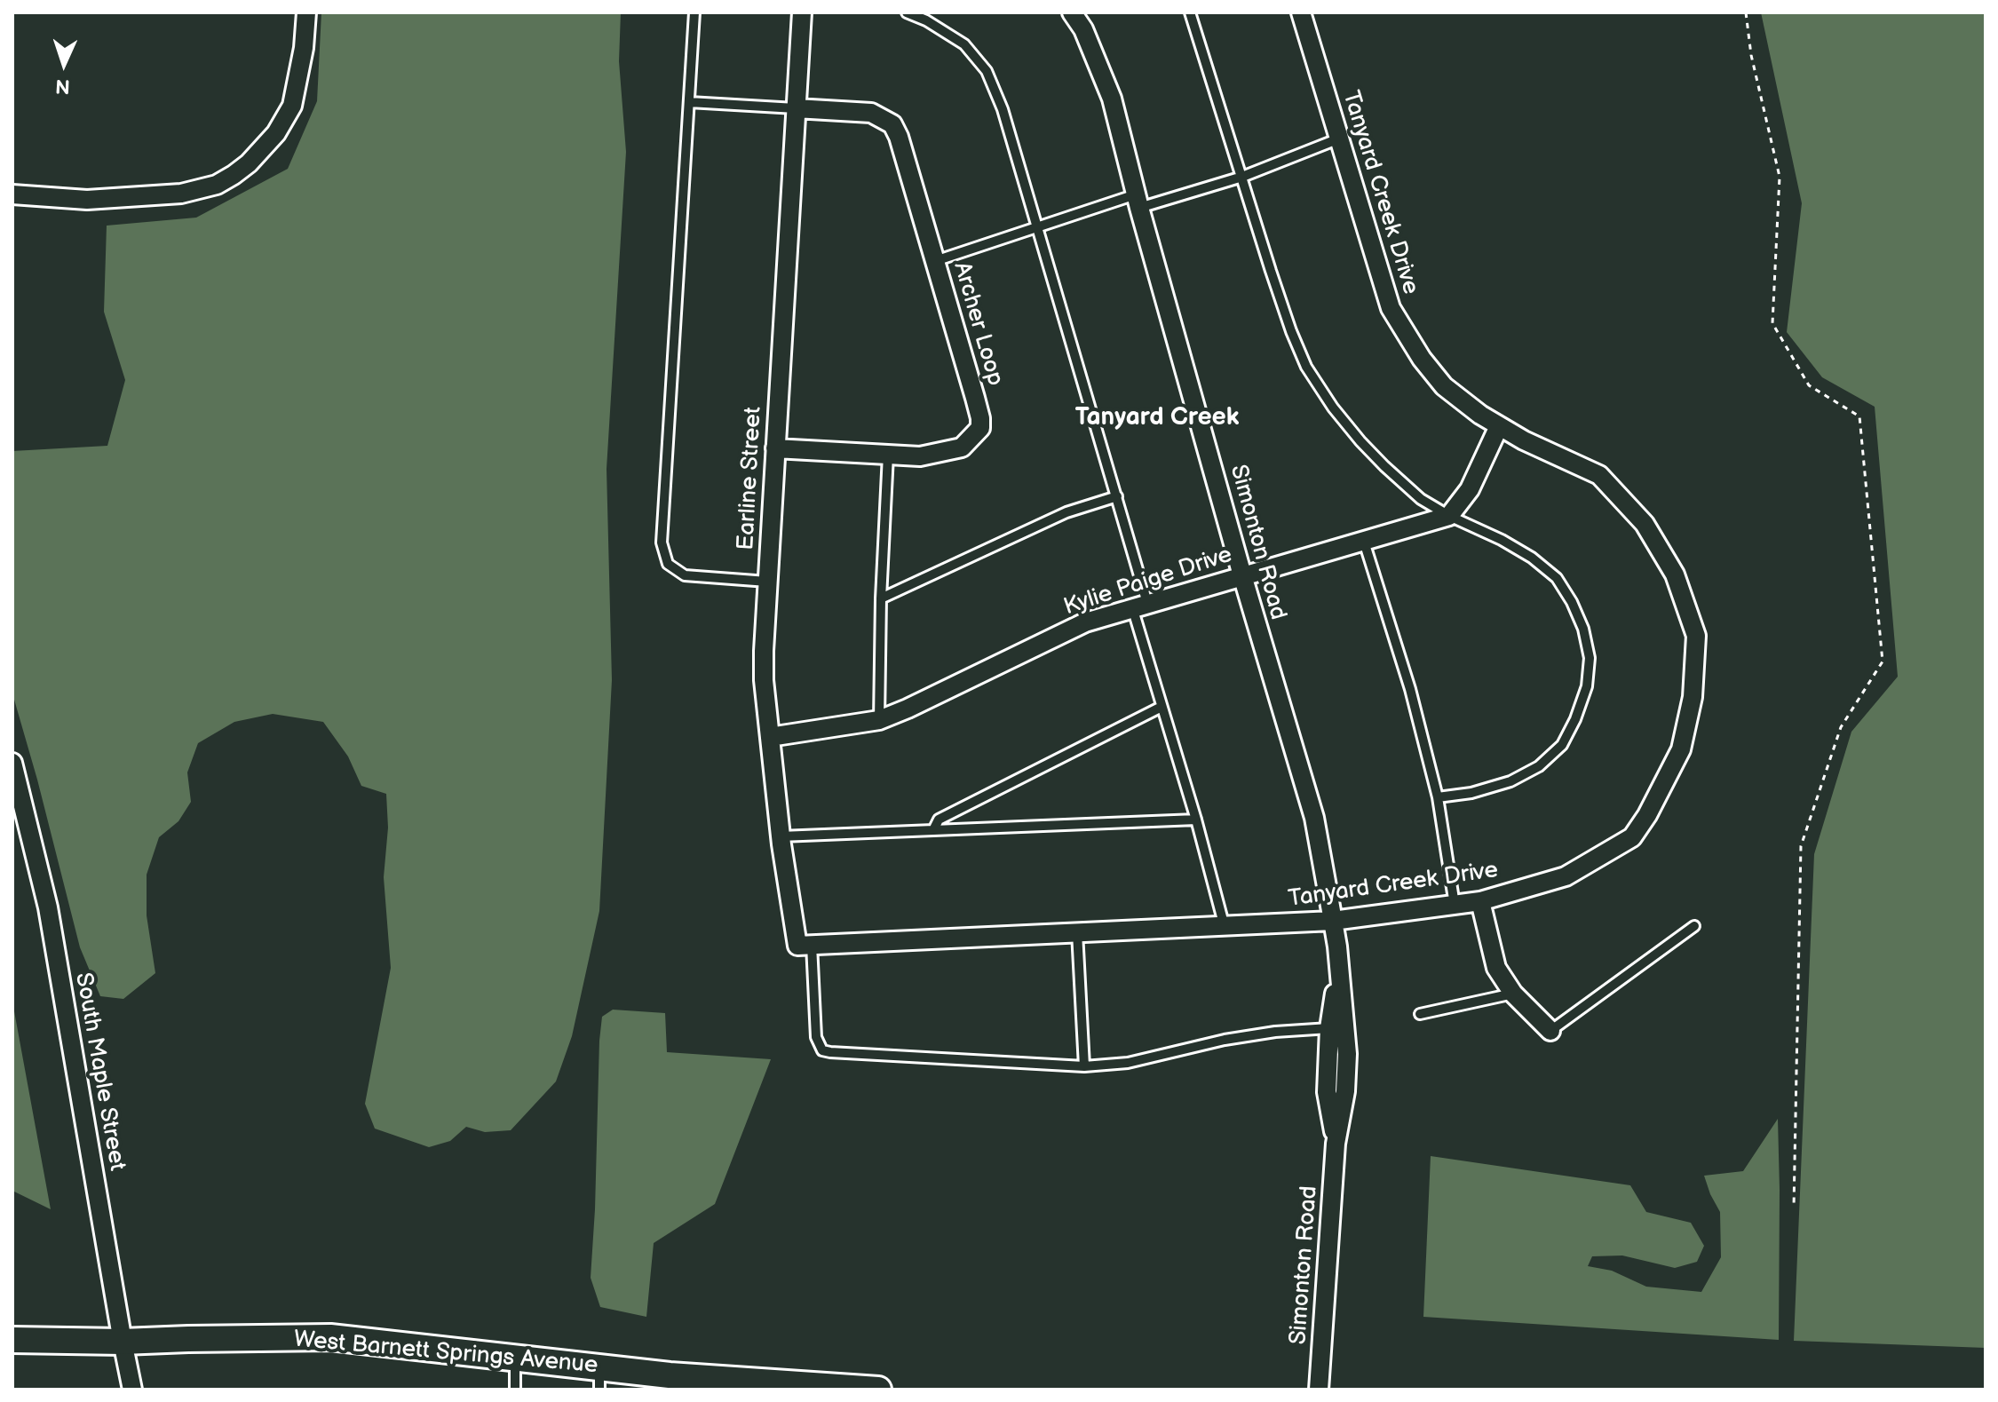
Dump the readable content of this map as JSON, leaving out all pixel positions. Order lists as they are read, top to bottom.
{
  "streets": {
    "street": [
      "Tanyard Creek Drive",
      "Archer Loop",
      "Earline Street",
      "Simonton Road",
      "Kylie Paige Drive",
      "South Maple Street",
      "West Barnett Springs Avenue"
    ]
  },
  "crossings": [
    ["Tanyard Creek Drive", "Earline Street"],
    ["Tanyard Creek Drive", "Simonton Road"],
    ["Archer Loop", "Earline Street"],
    ["Earline Street", "Kylie Paige Drive"],
    ["Simonton Road", "Kylie Paige Drive"],
    ["South Maple Street", "West Barnett Springs Avenue"]
  ],
  "districts": ["Tanyard Creek"],
  "north": "bottom"
}
